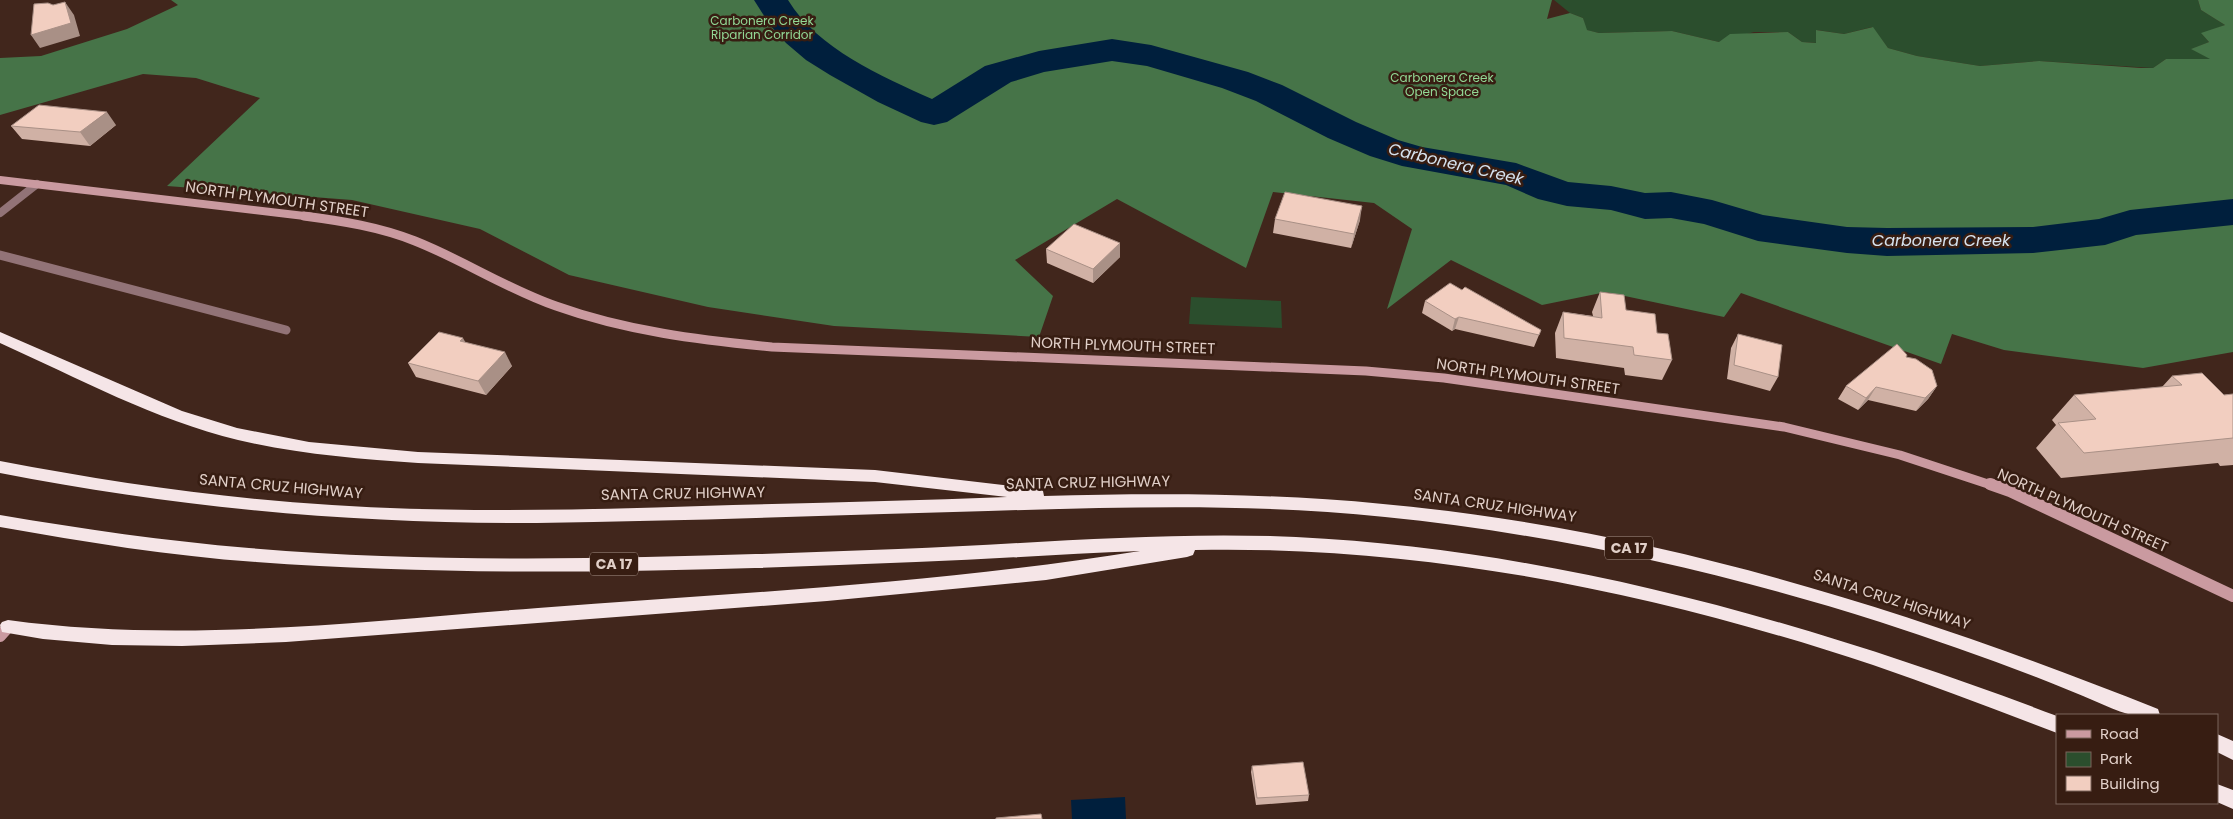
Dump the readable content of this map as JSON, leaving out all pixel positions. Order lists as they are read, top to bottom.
{
  "streets": {
    "highway": ["SANTA CRUZ HIGHWAY", "CA 17"],
    "street": ["NORTH PLYMOUTH STREET"]
  },
  "water": ["Carbonera Creek"],
  "parks": ["Carbonera Creek Riparian Corridor", "Carbonera Creek Open Space"],
  "legend": ["Road", "Park", "Building"]
}
